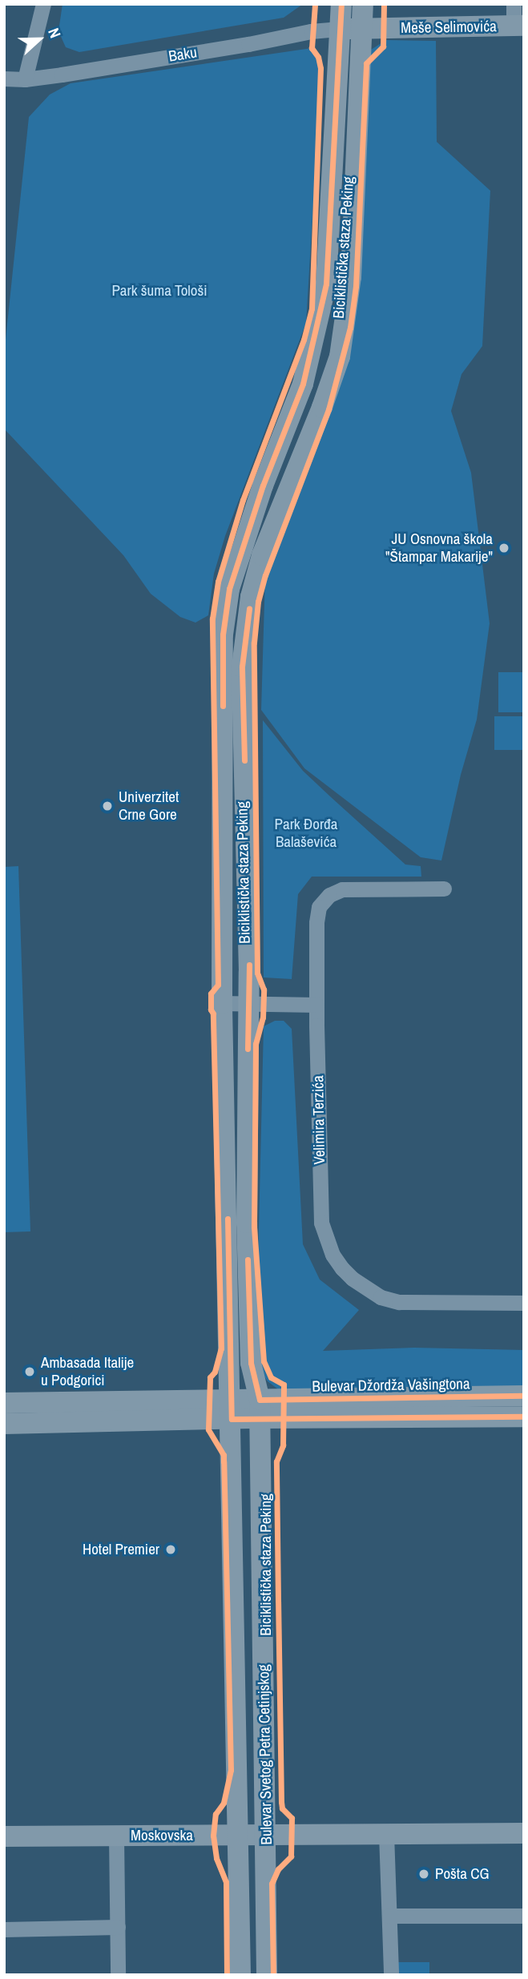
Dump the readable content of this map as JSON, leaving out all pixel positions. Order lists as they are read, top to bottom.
{
  "streets": {
    "main road": [
      "Meše Selimovića",
      "Bulevar Džordža Vašingtona",
      "Bulevar Svetog Petra Cetinjskog",
      "Moskovska"
    ],
    "street": ["Baku", "Velimira Terzića"],
    "cycle path": ["Biciklistička staza Peking"]
  },
  "crossings": [
    ["Meše Selimovića", "Baku"],
    ["Meše Selimovića", "Bulevar Svetog Petra Cetinjskog"],
    ["Baku", "Bulevar Svetog Petra Cetinjskog"],
    ["Bulevar Džordža Vašingtona", "Bulevar Svetog Petra Cetinjskog"],
    ["Bulevar Svetog Petra Cetinjskog", "Moskovska"]
  ],
  "parks": ["Park šuma Tološi", "Park Đorđa Balaševića"],
  "places": [
    "JU Osnovna škola \"Štampar Makarije\"",
    "Univerzitet Crne Gore",
    "Ambasada Italije u Podgorici",
    "Hotel Premier",
    "Pošta CG"
  ],
  "north": "right"
}
